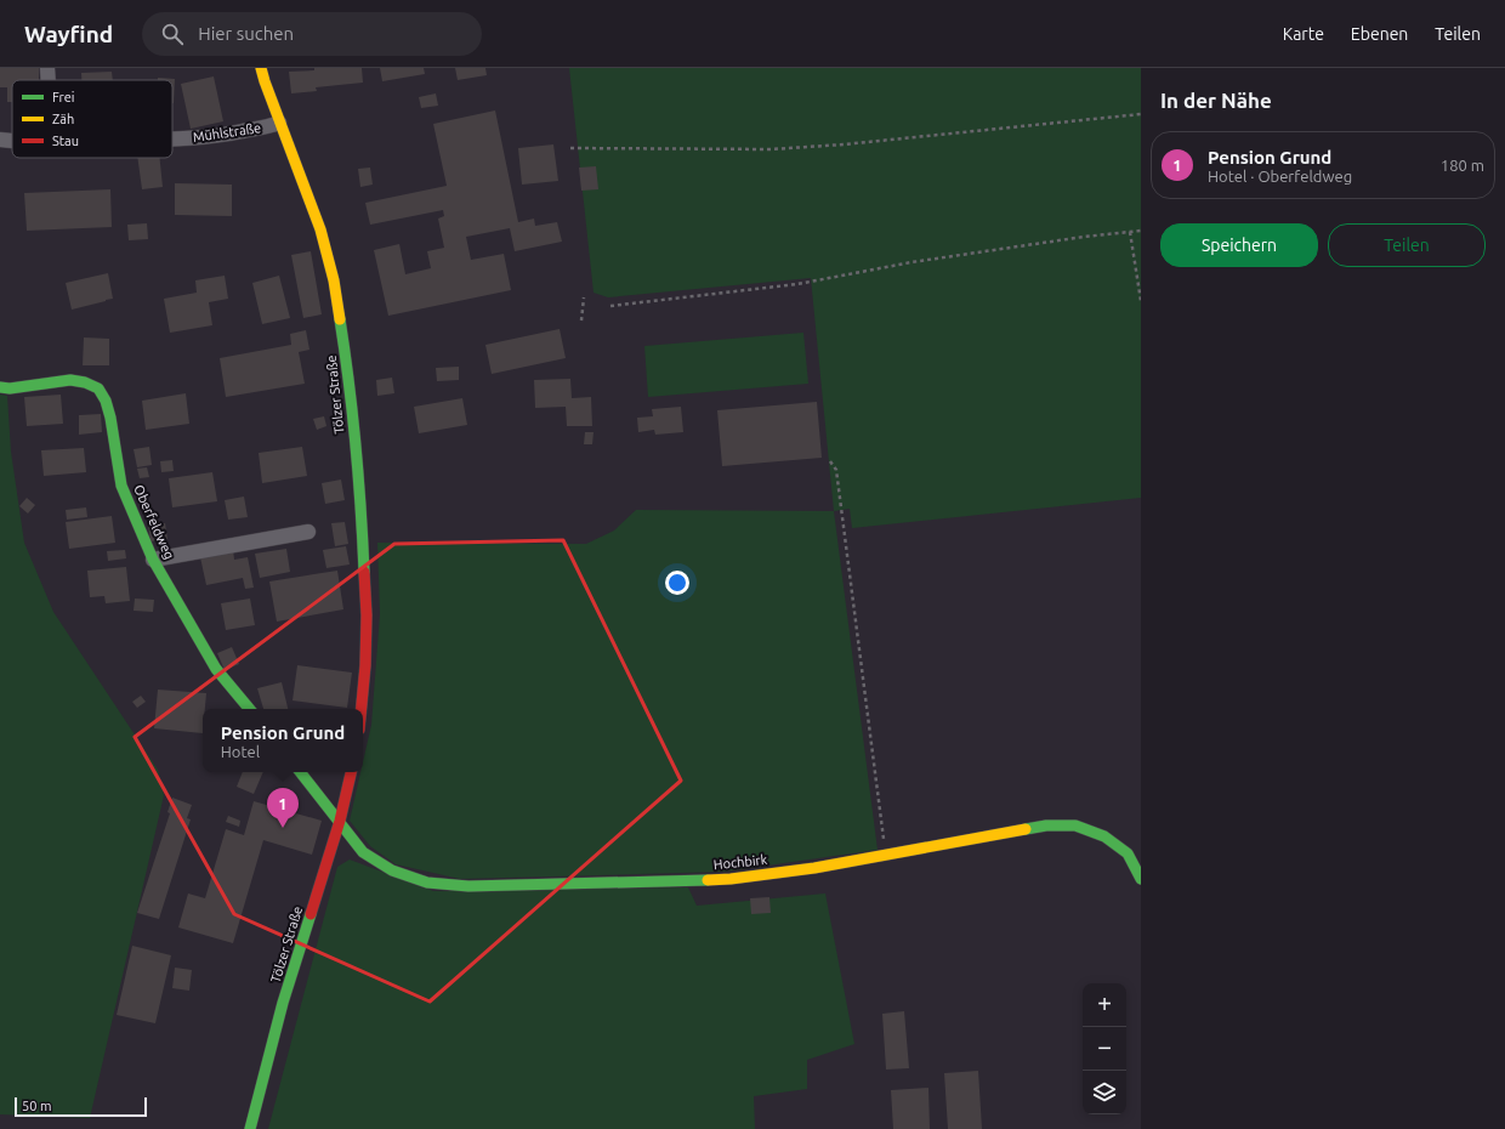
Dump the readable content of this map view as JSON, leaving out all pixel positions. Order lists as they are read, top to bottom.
{
  "streets": {
    "street": [
      "Mühlstraße",
      "Tölzer Straße",
      "Oberfeldweg",
      "Hochbirk"
    ]
  },
  "crossings": [
    ["Mühlstraße", "Tölzer Straße"],
    ["Tölzer Straße", "Hochbirk"]
  ],
  "legend": ["Frei", "Zäh", "Stau"],
  "scale_bar": "50 m",
  "page": {
    "header": "Wayfind",
    "search": "Hier suchen",
    "nav": ["Karte", "Ebenen", "Teilen"],
    "heading": "In der Nähe",
    "list": [
      {
        "mark": "1",
        "name": "Pension Grund",
        "note": "Hotel · Oberfeldweg",
        "value": "180 m"
      }
    ],
    "buttons": ["Speichern", "Teilen"],
    "popup": ["Pension Grund", "Hotel"],
    "pins": "1",
    "map_buttons": ["+", "−"],
    "scale": "50 m"
  }
}
